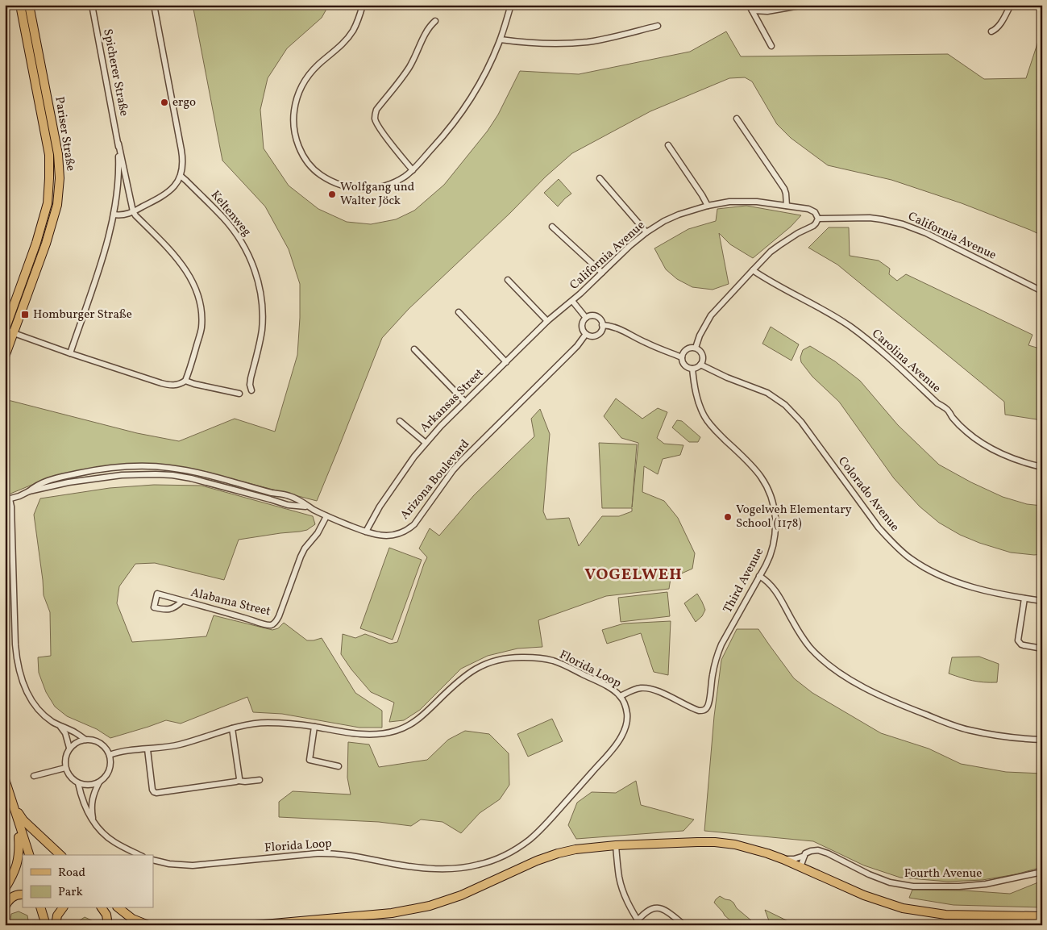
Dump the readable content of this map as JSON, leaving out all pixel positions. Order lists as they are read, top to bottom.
{
  "streets": {
    "main road": ["Pariser Straße"],
    "street": [
      "Spicherer Straße",
      "Keltenweg",
      "California Avenue",
      "Carolina Avenue",
      "Arkansas Street",
      "Arizona Boulevard",
      "Colorado Avenue",
      "Third Avenue",
      "Alabama Street",
      "Florida Loop",
      "Fourth Avenue"
    ]
  },
  "crossings": [
    ["California Avenue", "Arkansas Street"],
    ["Arkansas Street", "Arizona Boulevard"],
    ["Arizona Boulevard", "Alabama Street"],
    ["Colorado Avenue", "Third Avenue"],
    ["Third Avenue", "Florida Loop"]
  ],
  "districts": ["VOGELWEH"],
  "places": {
    "other": ["ergo", "Wolfgang und Walter Jöck", "Vogelweh Elementary School (1178)"],
    "transit": ["Homburger Straße"]
  },
  "legend": ["Road", "Park"]
}
